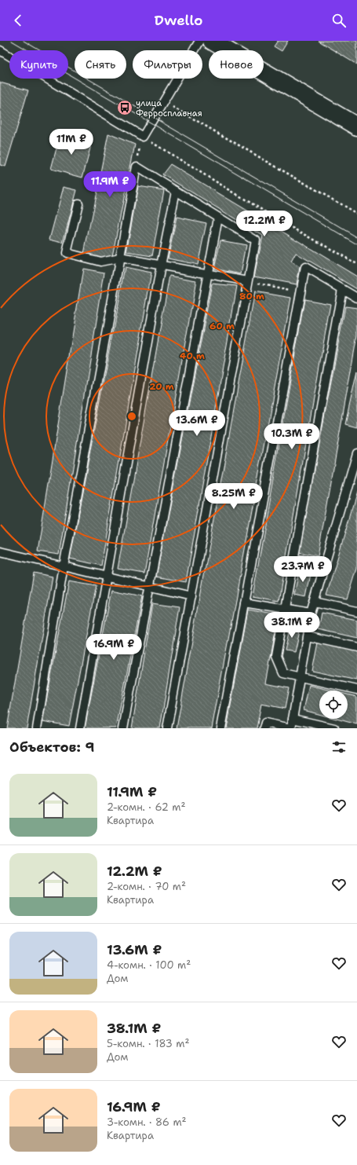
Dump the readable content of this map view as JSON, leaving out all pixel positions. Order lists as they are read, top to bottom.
{
  "places": {
    "bus stop": ["улица Ферросплавная"]
  },
  "page": {
    "header": "Dwello",
    "chip": [
      "Купить",
      "Снять",
      "Фильтры",
      "Новое"
    ],
    "price": [
      "11M ₽",
      "11.9M ₽",
      "12.2M ₽",
      "13.6M ₽",
      "10.3M ₽",
      "8.25M ₽",
      "23.7M ₽",
      "38.1M ₽",
      "16.9M ₽"
    ],
    "heading": "Объектов: 9",
    "list": [
      {
        "name": "11.9M ₽",
        "note": "2-комн. · 62 m² · Квартира"
      },
      {
        "name": "12.2M ₽",
        "note": "2-комн. · 70 m² · Квартира"
      },
      {
        "name": "13.6M ₽",
        "note": "4-комн. · 100 m² · Дом"
      },
      {
        "name": "38.1M ₽",
        "note": "5-комн. · 183 m² · Дом"
      },
      {
        "name": "16.9M ₽",
        "note": "3-комн. · 86 m² · Квартира"
      }
    ]
  },
  "rings": [
    "80 m",
    "60 m",
    "40 m",
    "20 m"
  ]
}
